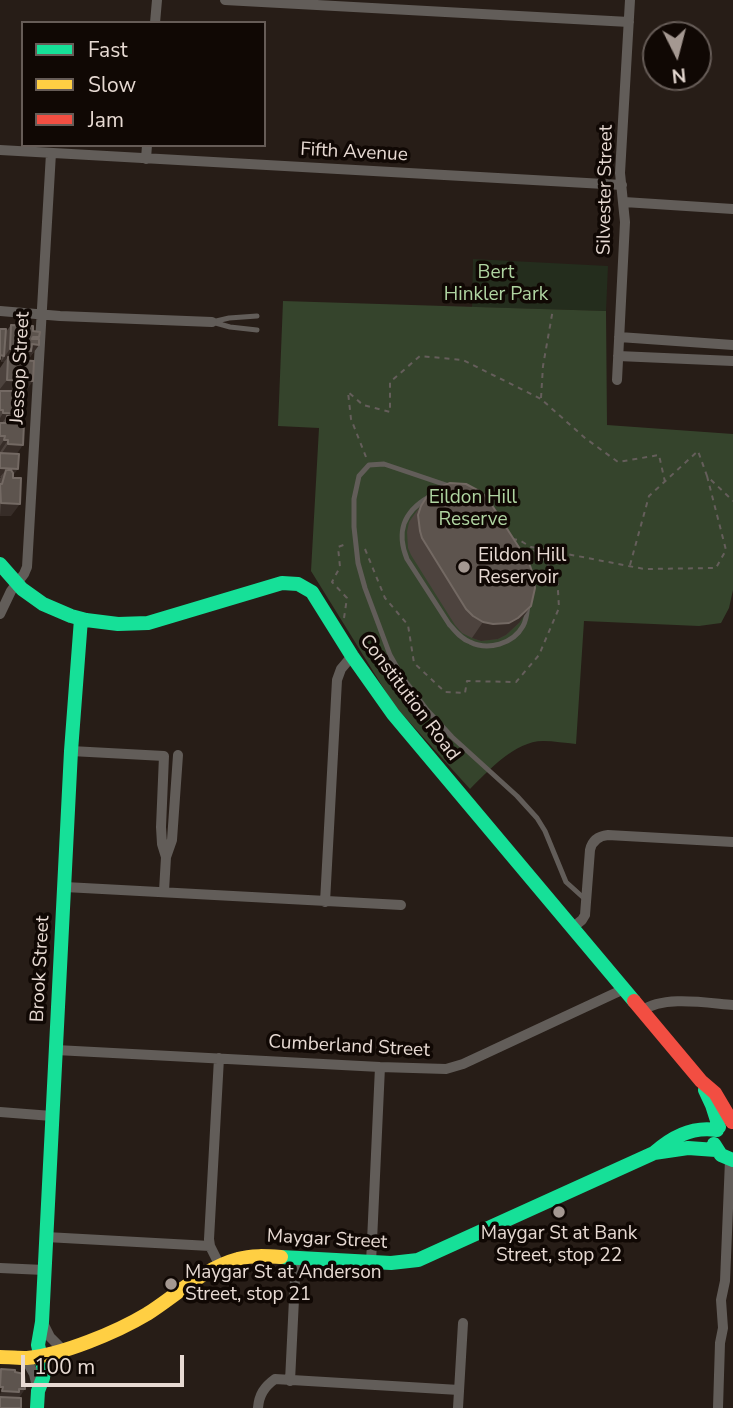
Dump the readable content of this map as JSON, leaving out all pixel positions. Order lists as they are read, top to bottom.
{
  "streets": {
    "street": [
      "Fifth Avenue",
      "Silvester Street",
      "Jessop Street",
      "Constitution Road",
      "Brook Street",
      "Cumberland Street",
      "Maygar Street"
    ]
  },
  "crossings": [
    ["Fifth Avenue", "Silvester Street"],
    ["Fifth Avenue", "Jessop Street"],
    ["Jessop Street", "Constitution Road"],
    ["Constitution Road", "Brook Street"],
    ["Constitution Road", "Cumberland Street"],
    ["Constitution Road", "Maygar Street"],
    ["Brook Street", "Cumberland Street"],
    ["Brook Street", "Maygar Street"]
  ],
  "parks": ["Bert Hinkler Park", "Eildon Hill Reserve"],
  "places": ["Eildon Hill Reservoir", "Maygar St at Bank Street, stop 22", "Maygar St at Anderson Street, stop 21"],
  "legend": ["Fast", "Slow", "Jam"],
  "scale_bar": "100 m",
  "north": "bottom"
}
